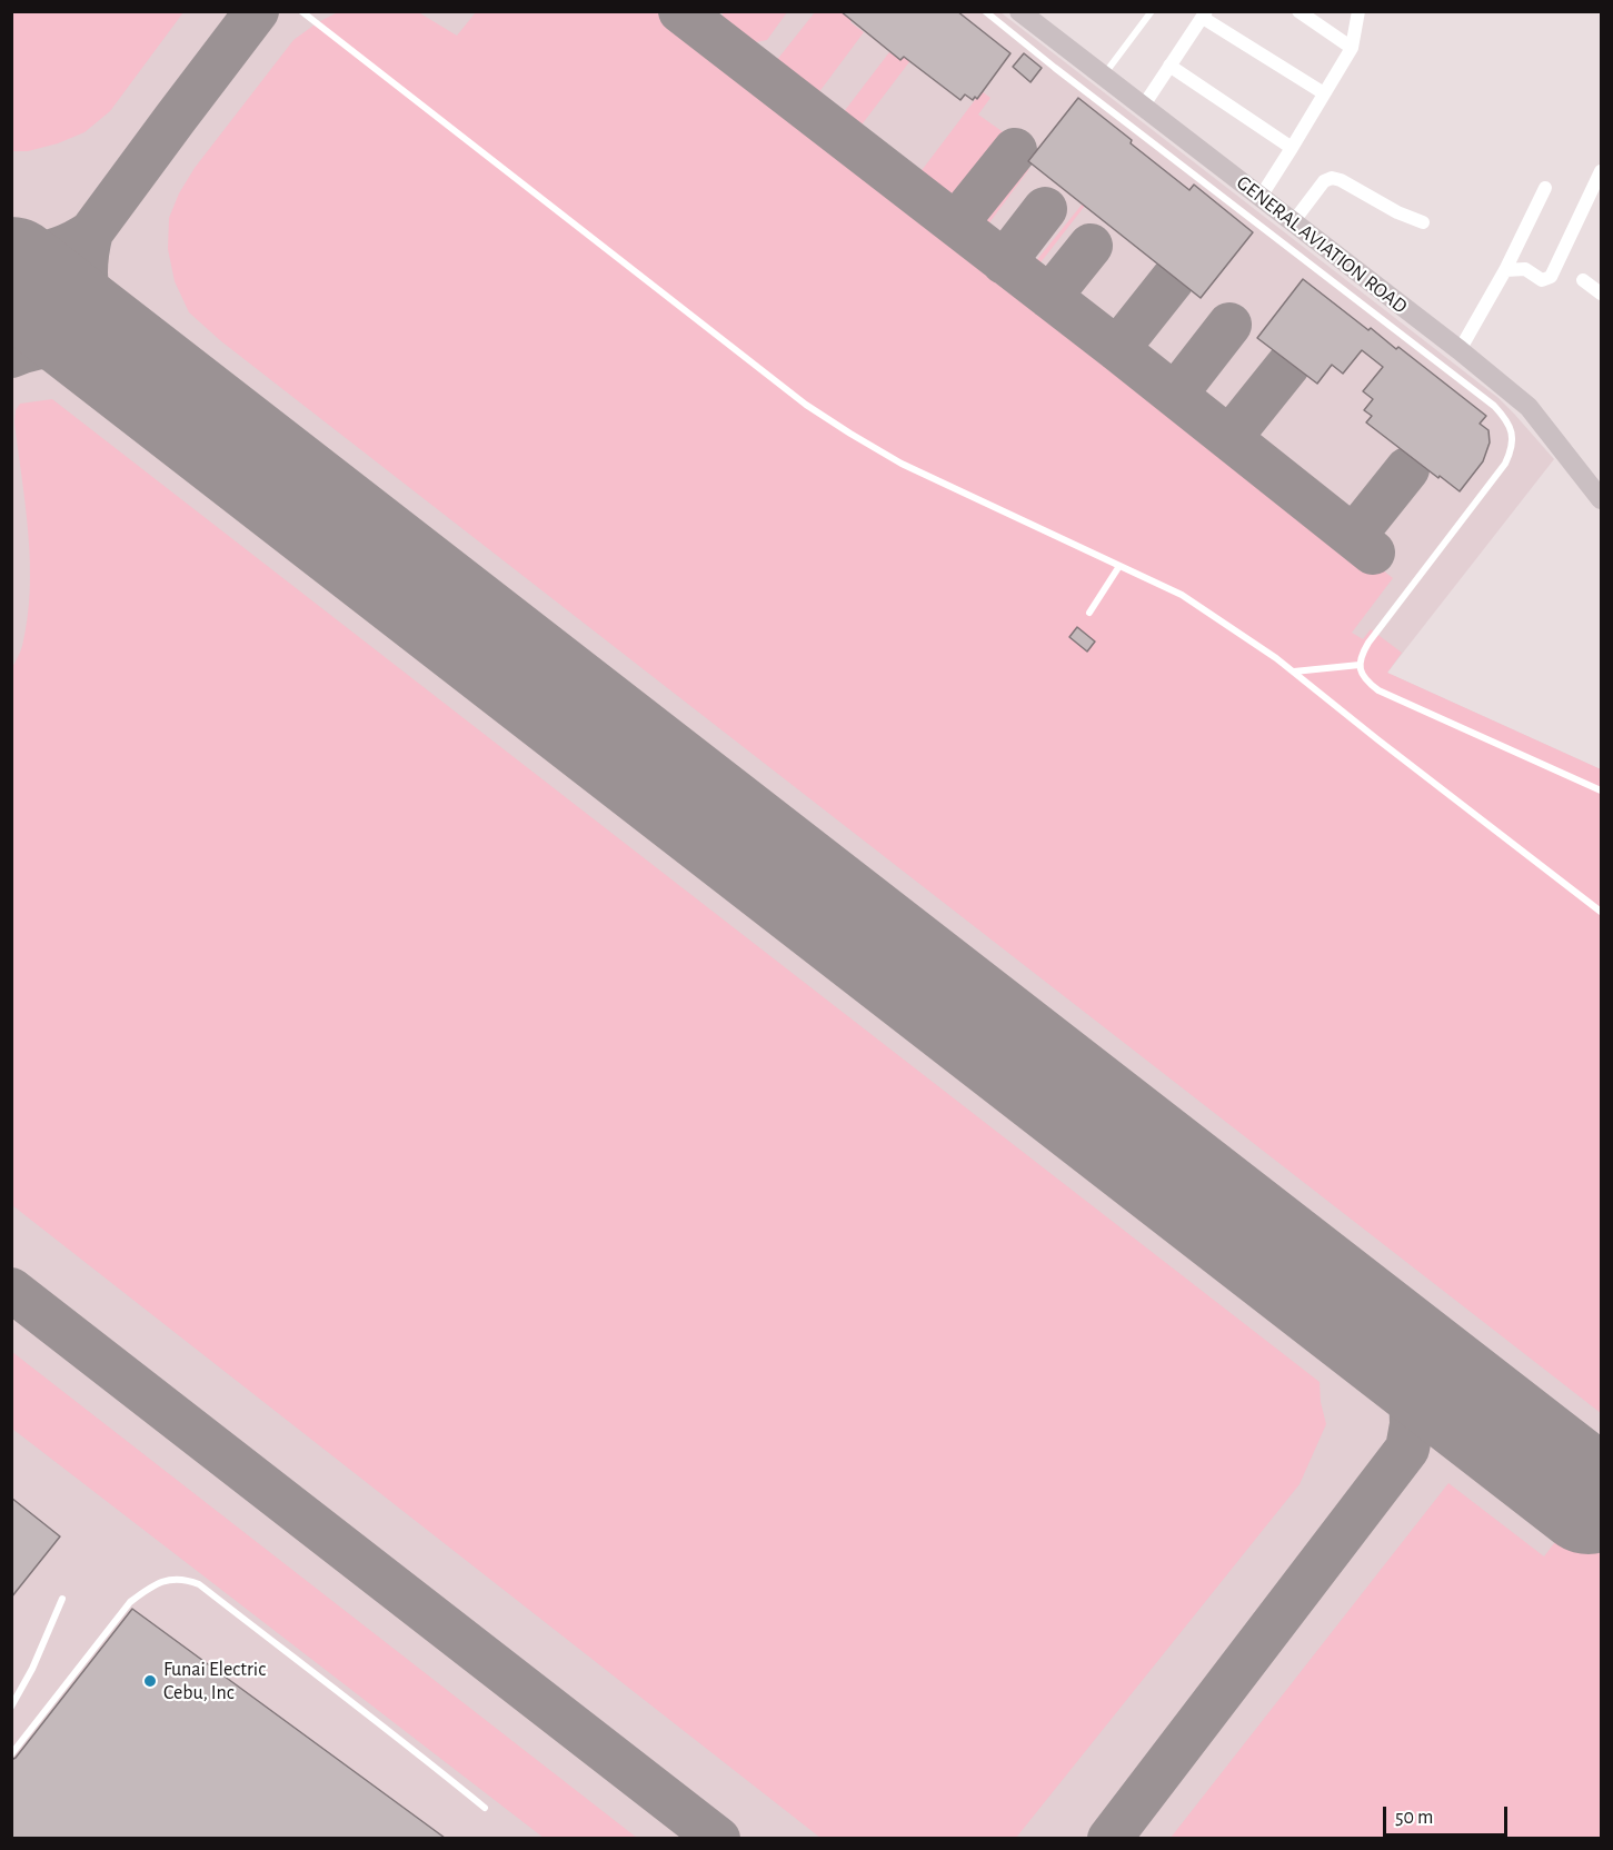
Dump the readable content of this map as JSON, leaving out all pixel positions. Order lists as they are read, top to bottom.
{
  "streets": {
    "main road": ["GENERAL AVIATION ROAD"]
  },
  "places": ["Funai Electric Cebu, Inc"],
  "scale_bar": "50 m"
}
